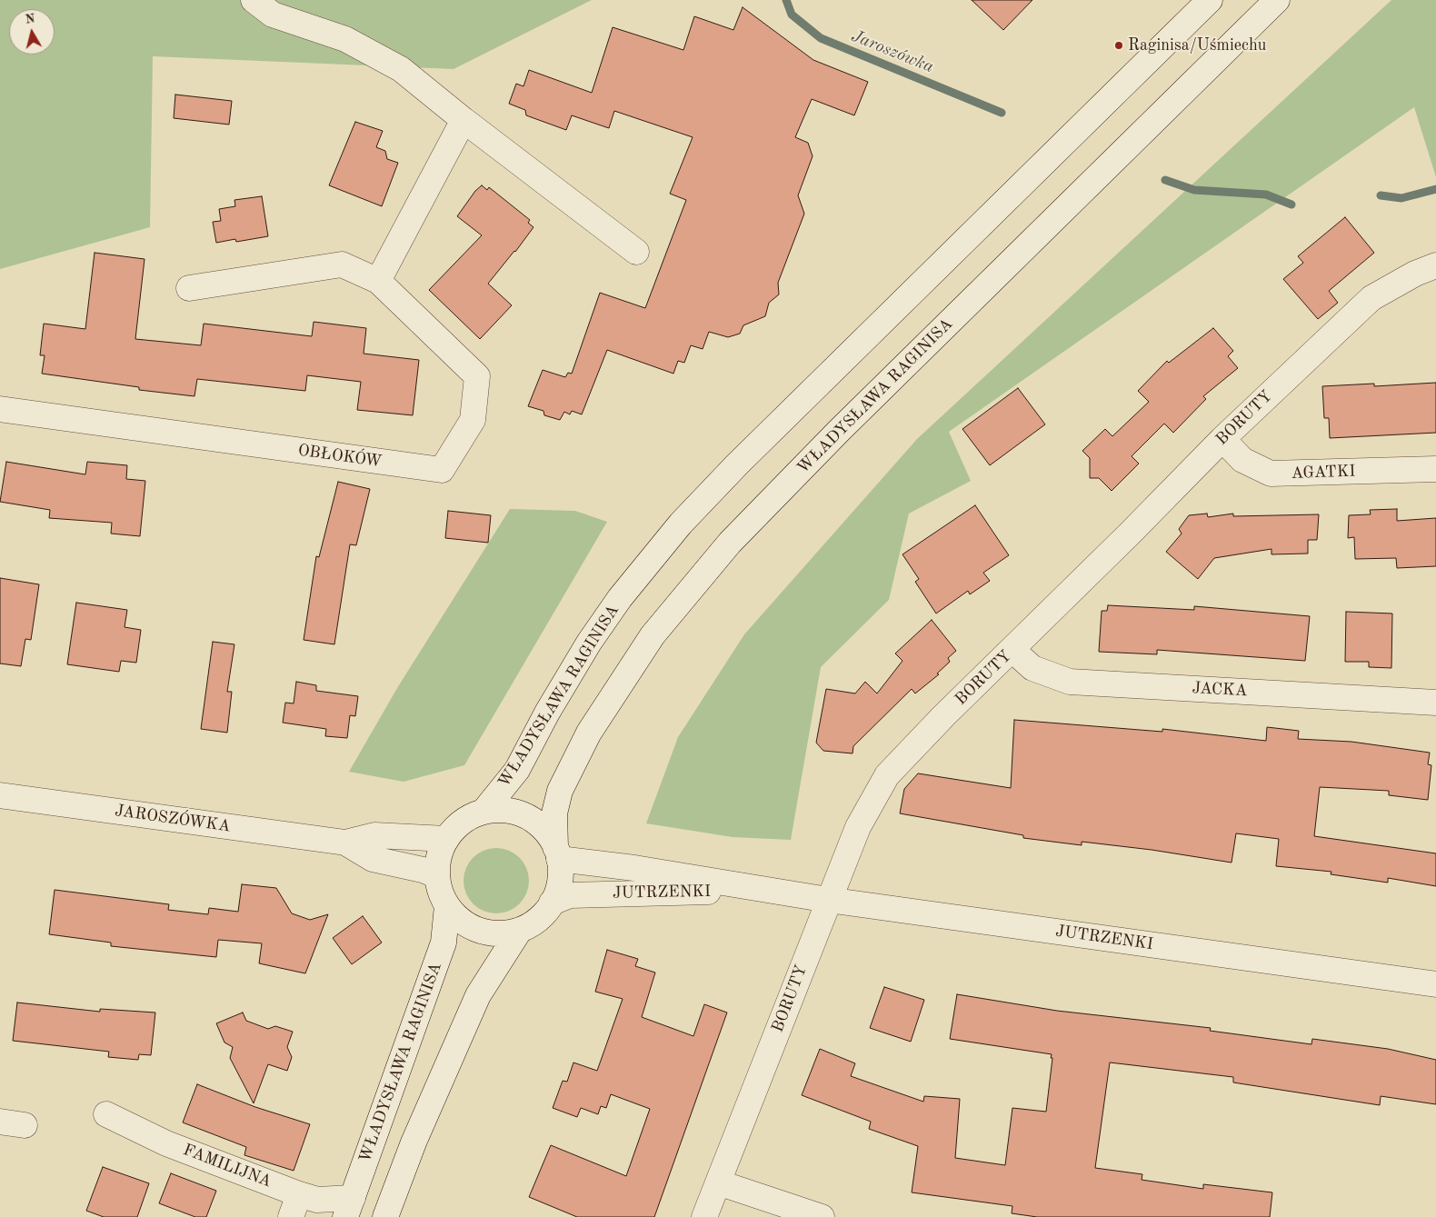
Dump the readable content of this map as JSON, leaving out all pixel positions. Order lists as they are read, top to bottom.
{
  "streets": {
    "street": [
      "WŁADYSŁAWA RAGINISA",
      "BORUTY",
      "OBŁOKÓW",
      "AGATKI",
      "JACKA",
      "JAROSZÓWKA",
      "JUTRZENKI",
      "FAMILIJNA"
    ]
  },
  "crossings": [
    ["WŁADYSŁAWA RAGINISA", "JAROSZÓWKA"],
    ["WŁADYSŁAWA RAGINISA", "JUTRZENKI"],
    ["WŁADYSŁAWA RAGINISA", "FAMILIJNA"],
    ["BORUTY", "AGATKI"],
    ["BORUTY", "JACKA"],
    ["BORUTY", "JUTRZENKI"],
    ["JAROSZÓWKA", "JUTRZENKI"]
  ],
  "water": ["Jaroszówka"],
  "places": ["Raginisa/Uśmiechu"],
  "north": "top"
}
